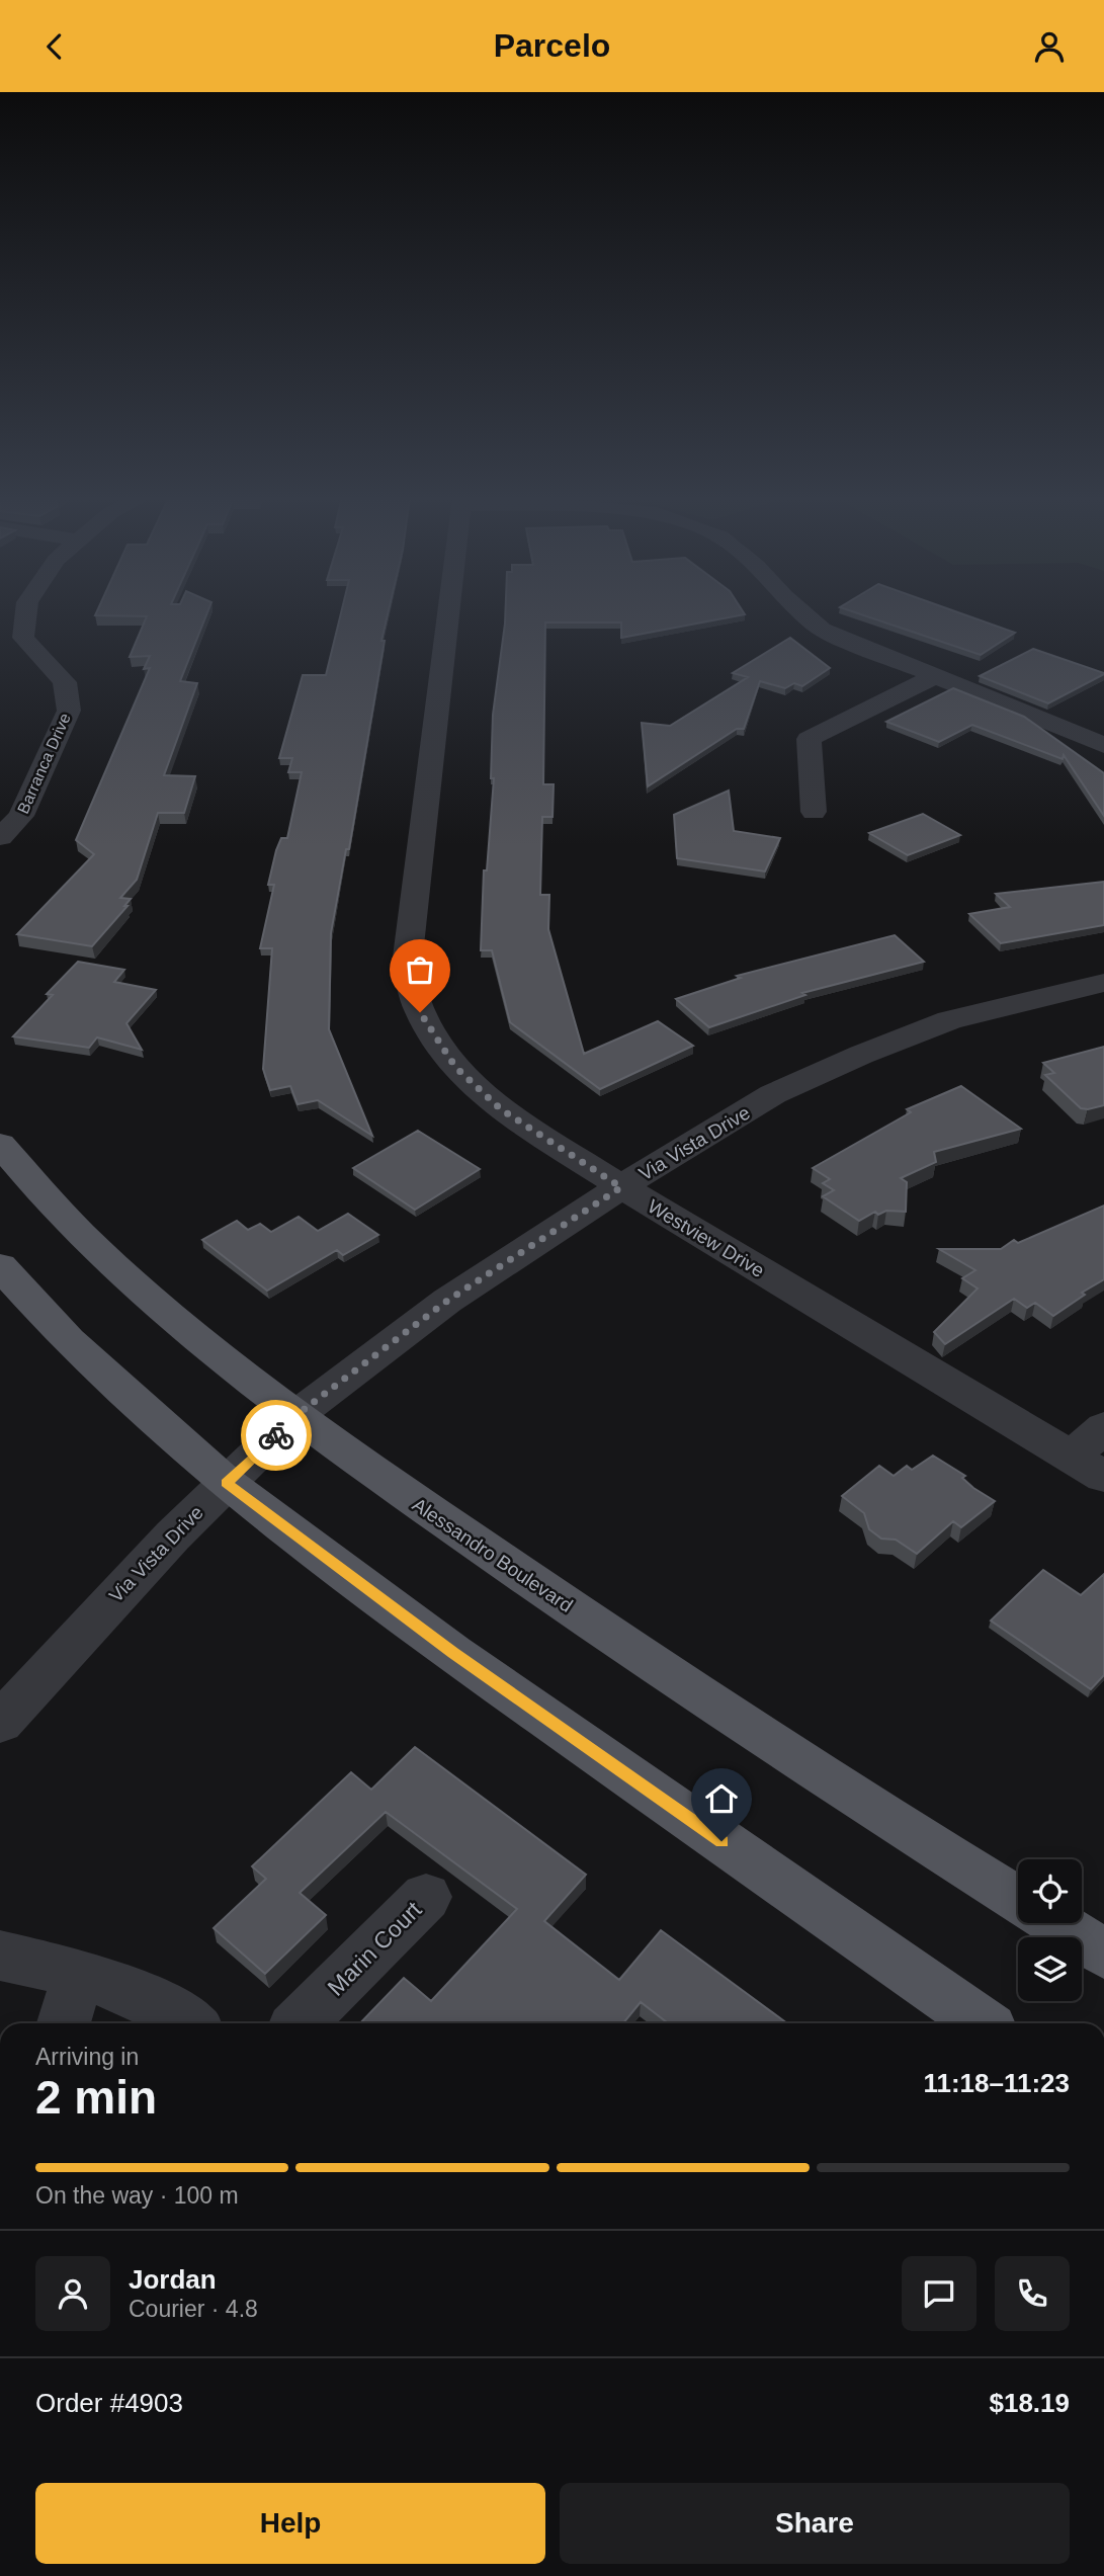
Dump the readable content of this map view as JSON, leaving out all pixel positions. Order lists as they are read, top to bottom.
{
  "streets": {
    "main road": ["Alessandro Boulevard"],
    "street": [
      "Barranca Drive",
      "Via Vista Drive",
      "Westview Drive",
      "Marin Court"
    ]
  },
  "crossings": [
    ["Via Vista Drive", "Westview Drive"],
    ["Via Vista Drive", "Alessandro Boulevard"]
  ],
  "page": {
    "header": "Parcelo",
    "heading": ["2 min", "Arriving in", "11:18–11:23"],
    "panel": [
      "Jordan",
      "Courier · 4.8",
      "Order #4903",
      "$18.19"
    ],
    "bar": "On the way · 100 m",
    "buttons": ["Help", "Share"]
  }
}
